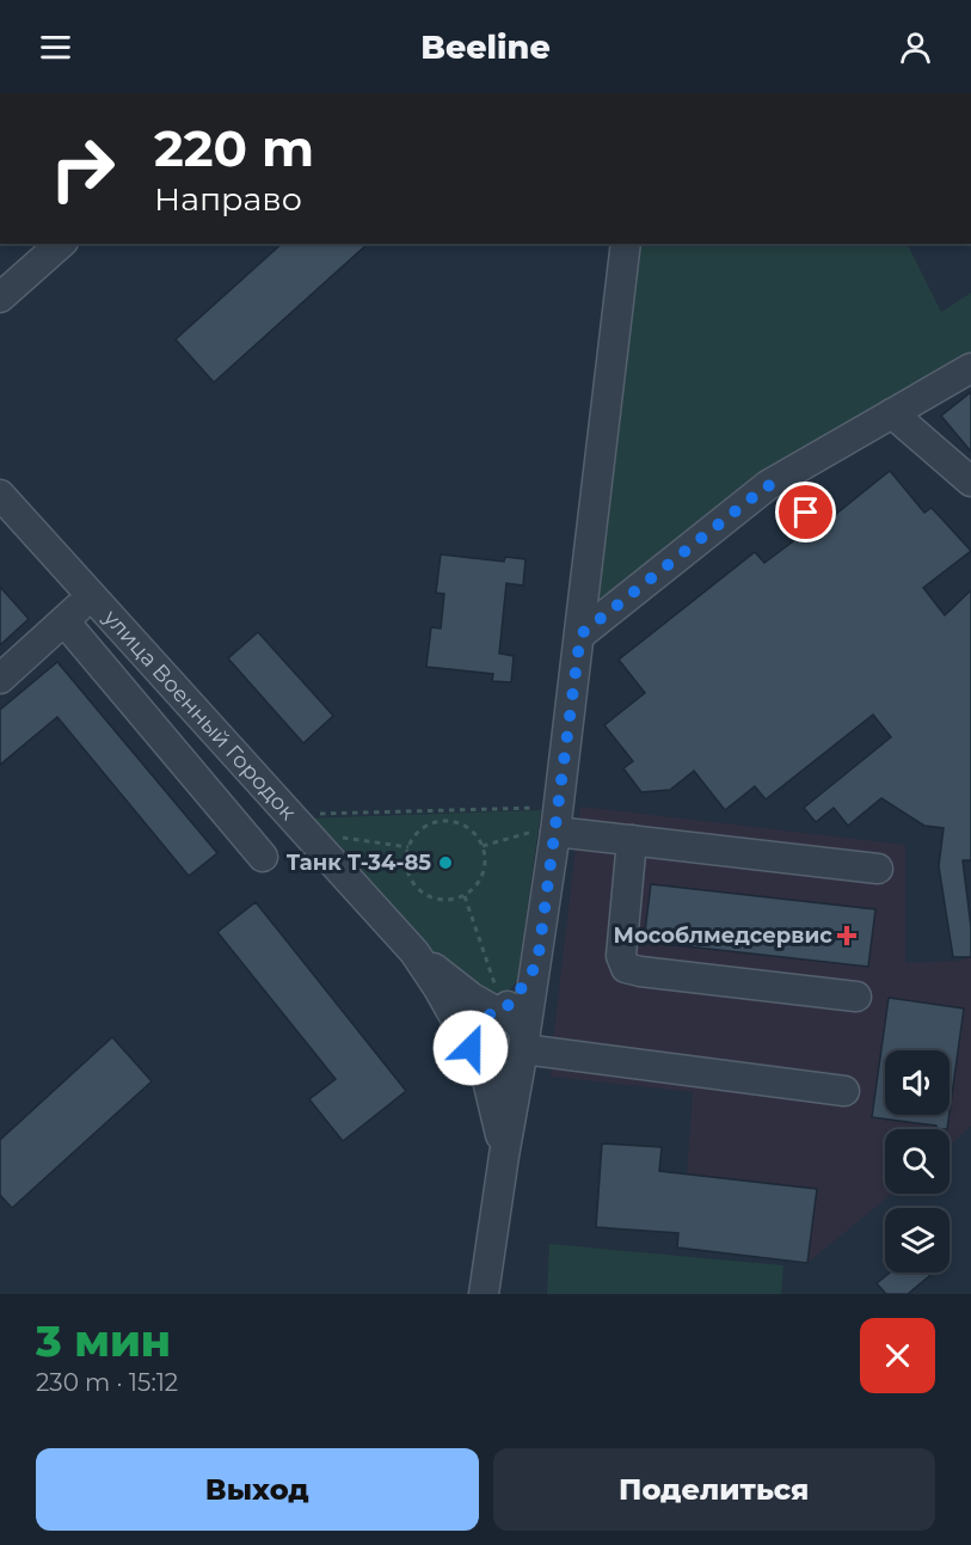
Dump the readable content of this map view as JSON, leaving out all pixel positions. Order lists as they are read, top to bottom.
{
  "streets": {
    "street": ["улица Военный Городок"]
  },
  "places": {
    "other": ["Танк Т-34-85"],
    "health": ["Мособлмедсервис"]
  },
  "page": {
    "header": "Beeline",
    "turn": ["220 m", "Направо"],
    "heading": ["3 мин", "230 m · 15:12"],
    "buttons": ["Выход", "Поделиться"]
  }
}
